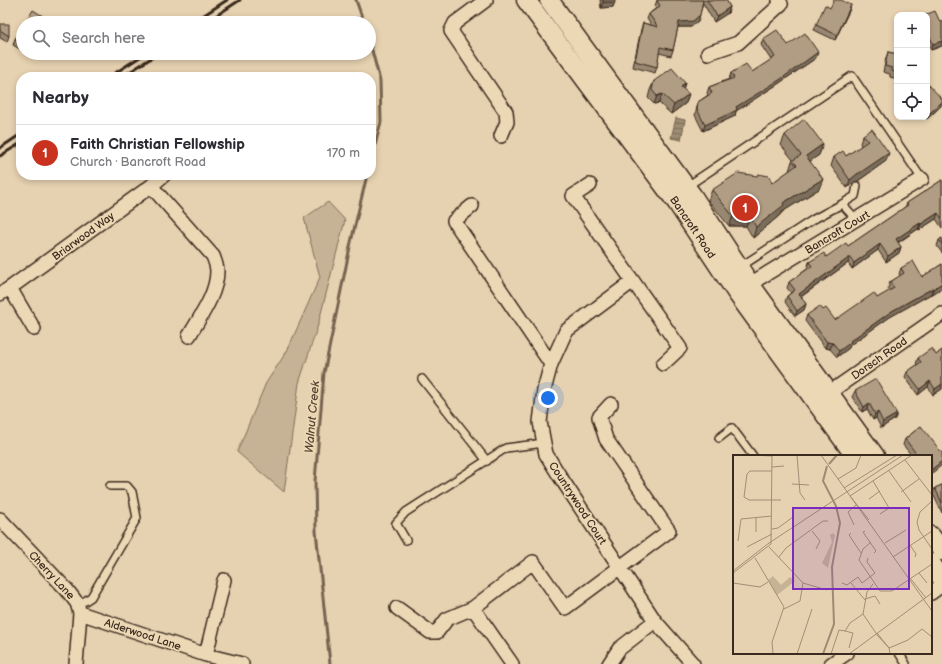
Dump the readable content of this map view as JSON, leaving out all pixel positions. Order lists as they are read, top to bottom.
{
  "streets": {
    "street": [
      "Bancroft Road",
      "Bancroft Court",
      "Briarwood Way",
      "Dorsch Road",
      "Countrywood Court",
      "Cherry Lane",
      "Alderwood Lane"
    ]
  },
  "crossings": [
    ["Bancroft Road", "Bancroft Court"],
    ["Bancroft Road", "Dorsch Road"],
    ["Cherry Lane", "Alderwood Lane"]
  ],
  "water": ["Walnut Creek"],
  "page": {
    "map_buttons": ["+", "−"],
    "search": "Search here",
    "heading": "Nearby",
    "list": [
      {
        "mark": "1",
        "name": "Faith Christian Fellowship",
        "note": "Church · Bancroft Road",
        "value": "170 m"
      }
    ],
    "pins": "1"
  }
}
